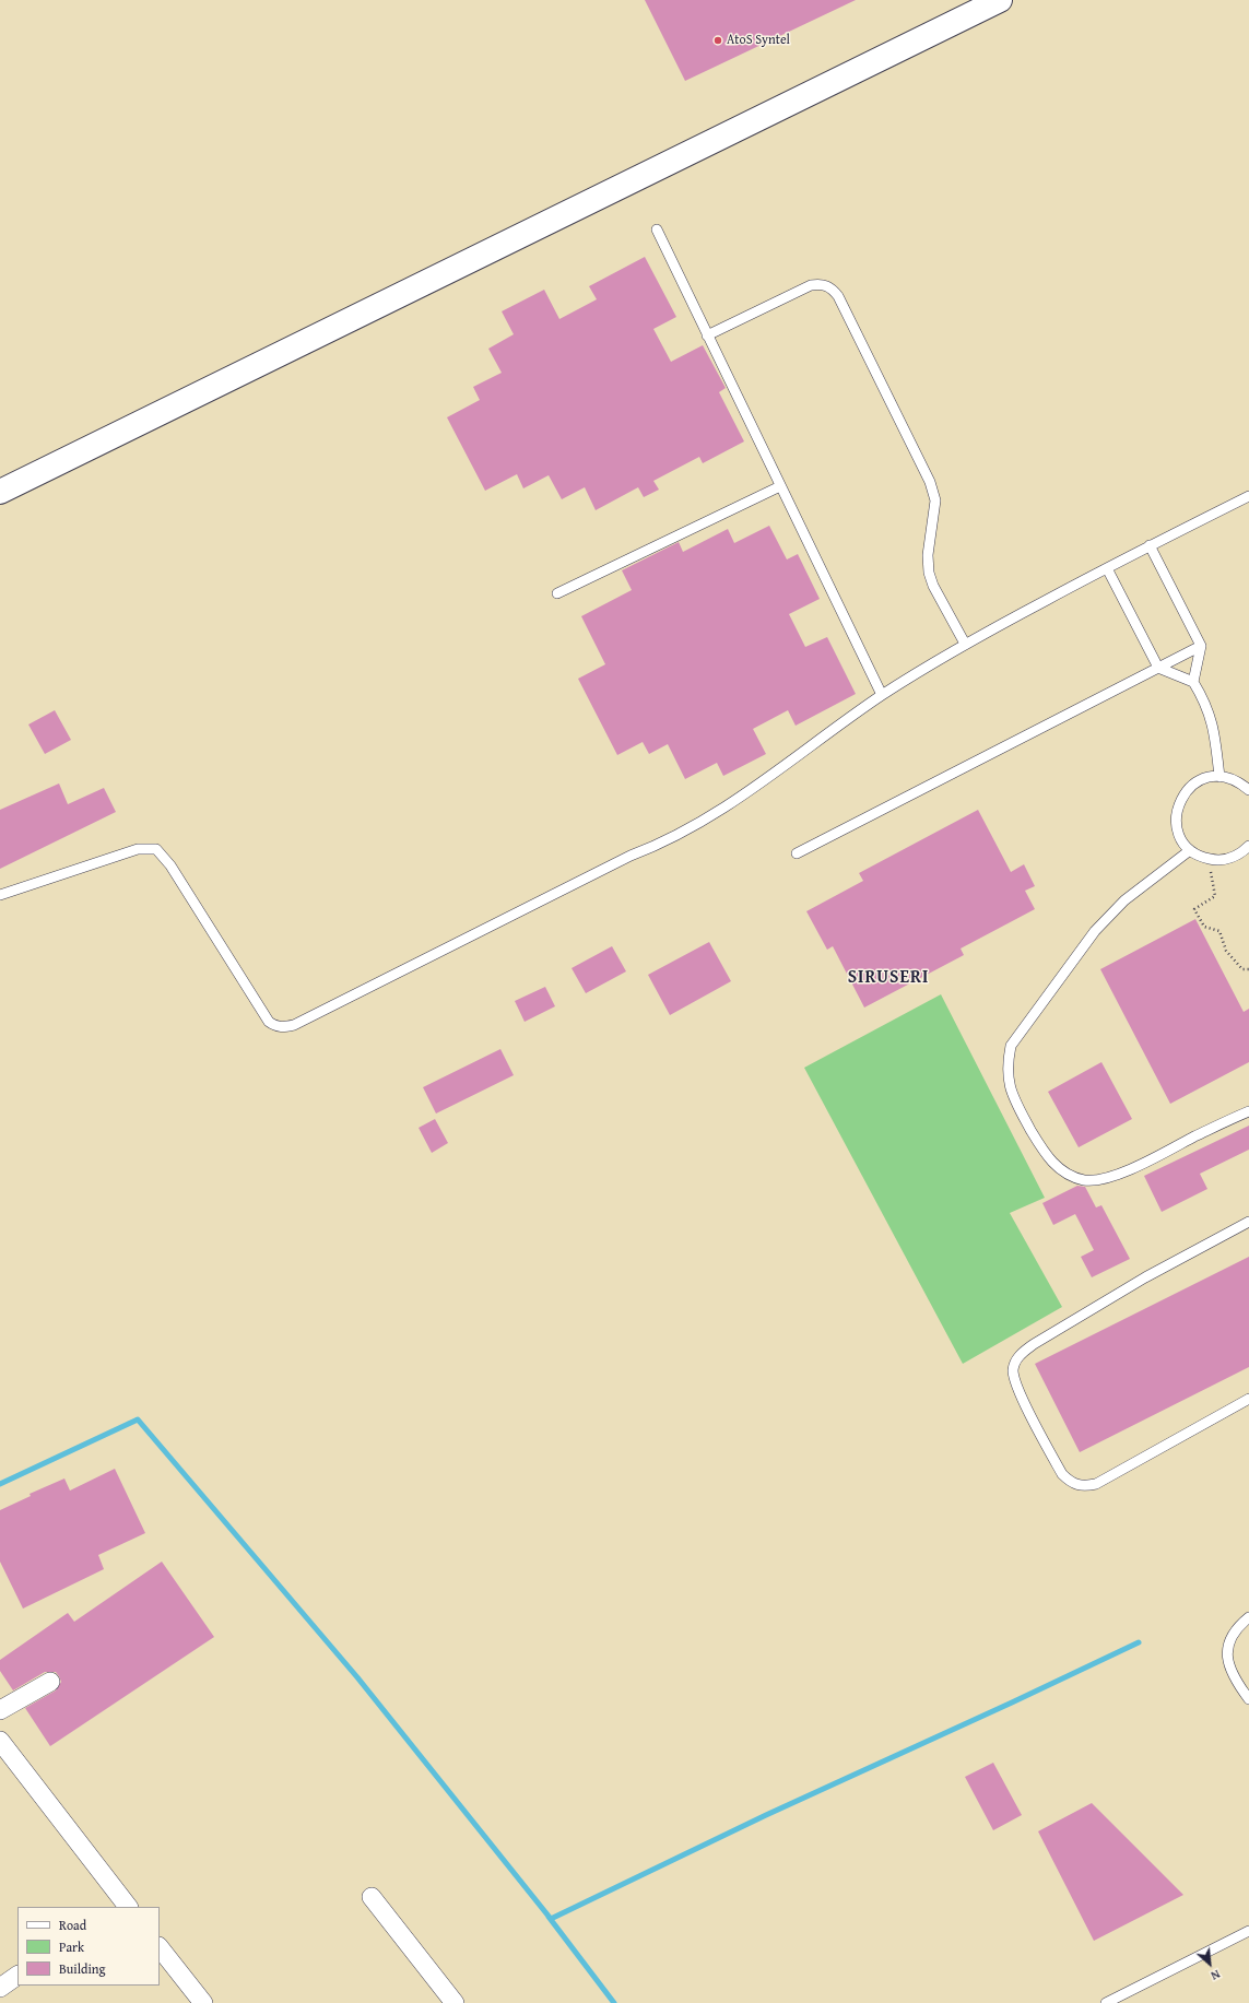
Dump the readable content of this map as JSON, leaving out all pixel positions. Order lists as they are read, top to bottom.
{
  "districts": ["SIRUSERI"],
  "places": ["AtoS Syntel"],
  "legend": ["Road", "Park", "Building"],
  "north": "bottom right"
}
